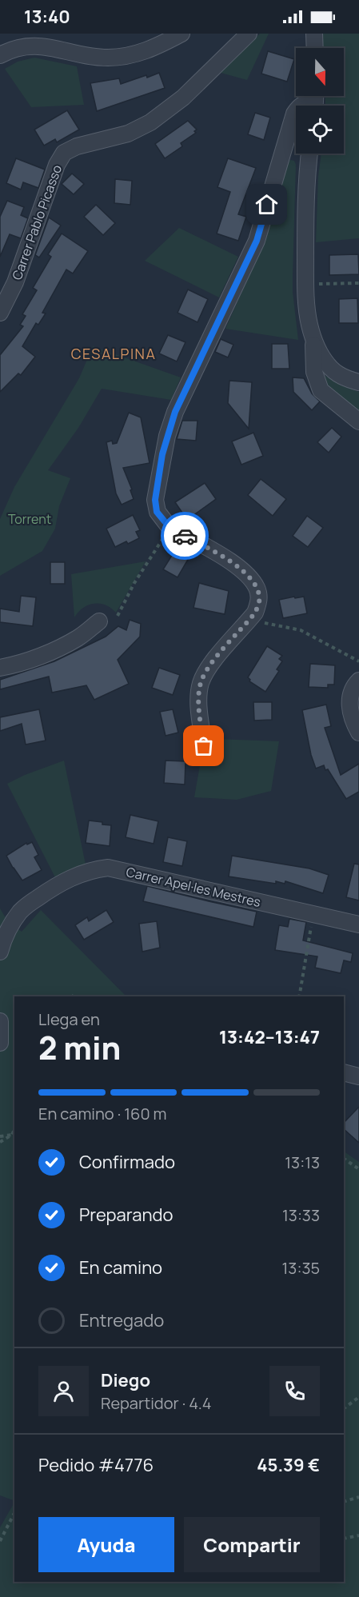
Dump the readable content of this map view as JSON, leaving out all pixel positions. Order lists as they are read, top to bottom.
{
  "streets": {
    "street": ["Carrer Pablo Picasso", "Carrer Apel·les Mestres"]
  },
  "districts": ["CESALPINA"],
  "parks": ["Torrent"],
  "north": "bottom",
  "page": {
    "status": "13:40",
    "heading": ["2 min", "Llega en", "13:42–13:47"],
    "panel": [
      "Diego",
      "Repartidor · 4.4",
      "Pedido #4776",
      "45.39 €"
    ],
    "bar": "En camino · 160 m",
    "list": [
      ["Confirmado", "13:13"],
      ["Preparando", "13:33"],
      ["En camino", "13:35"],
      "Entregado"
    ],
    "buttons": ["Ayuda", "Compartir"]
  }
}
